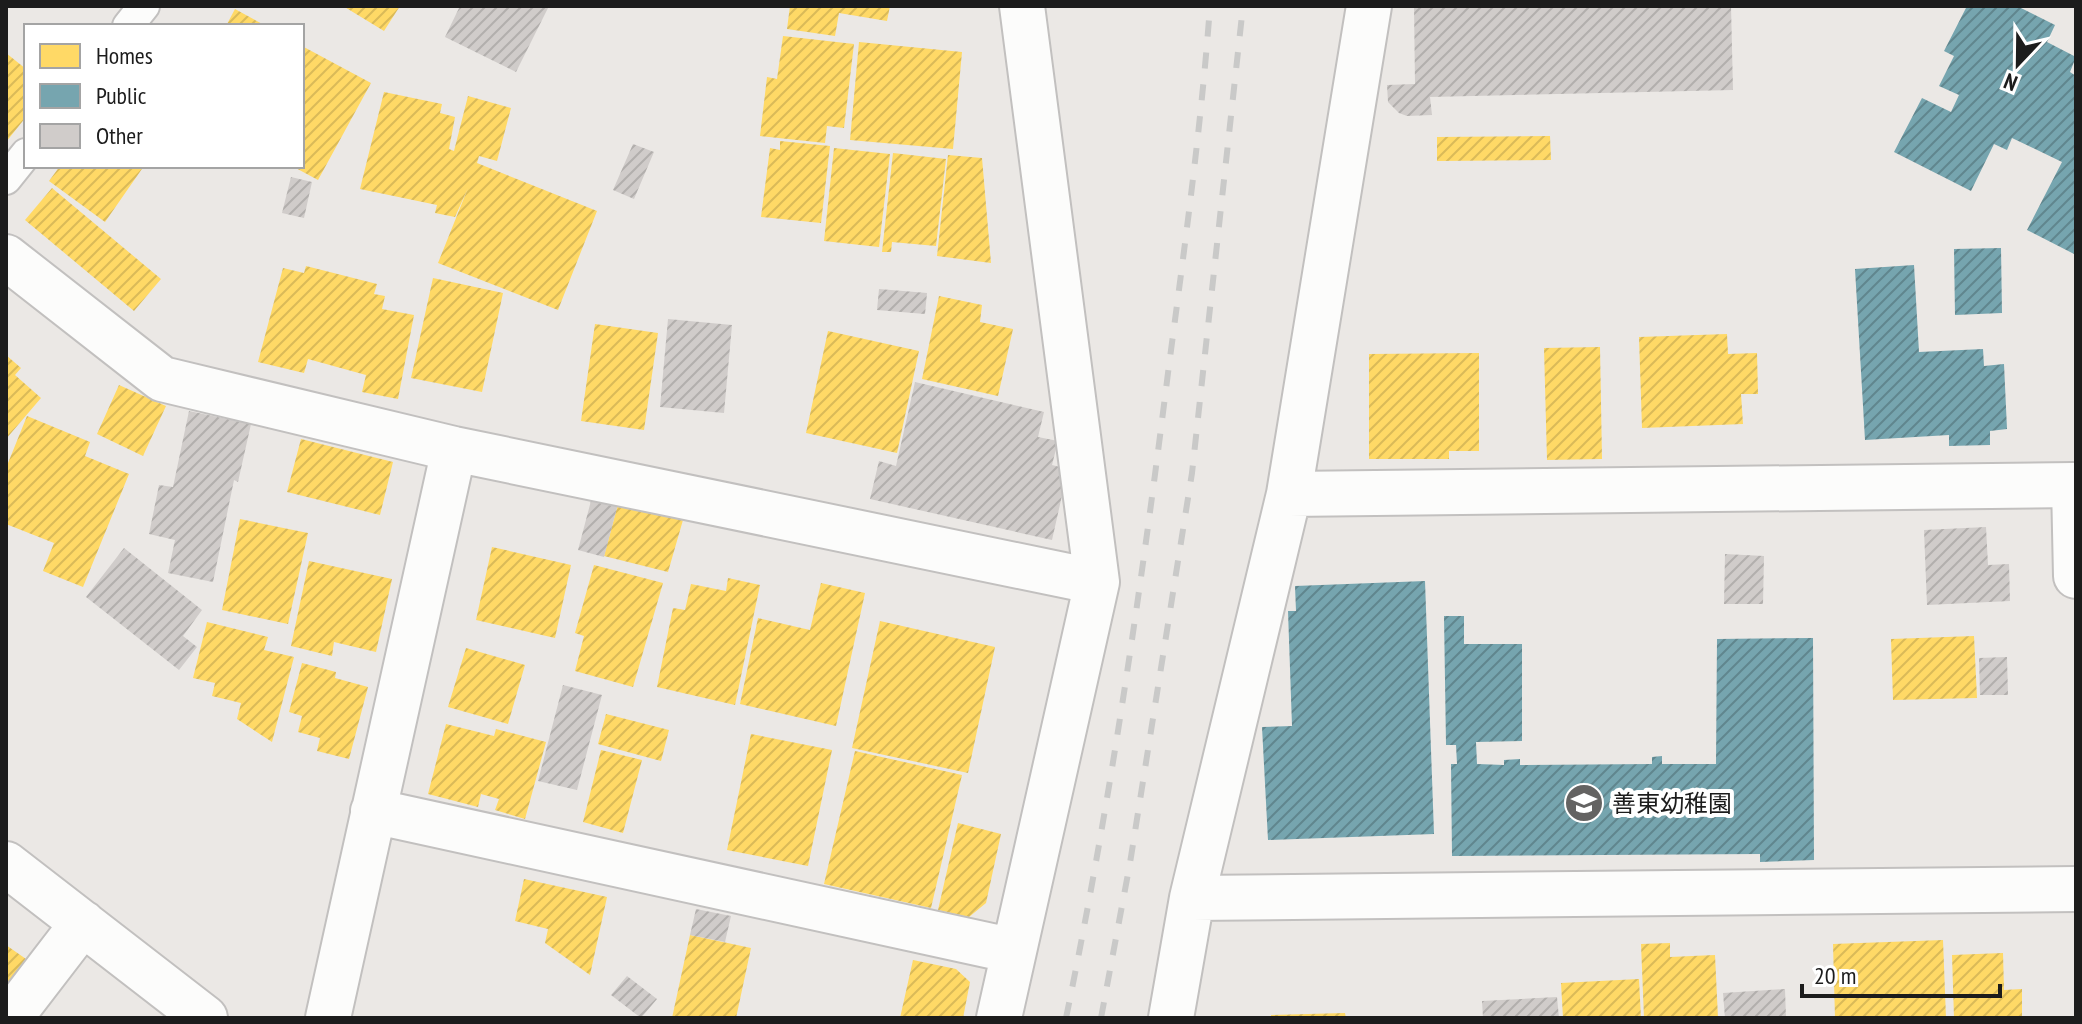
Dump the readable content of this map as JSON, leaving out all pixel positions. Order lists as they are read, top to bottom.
{
  "places": {
    "school or university": ["善東幼稚園"]
  },
  "legend": ["Homes", "Public", "Other"],
  "scale_bar": "20 m",
  "north": "bottom"
}
